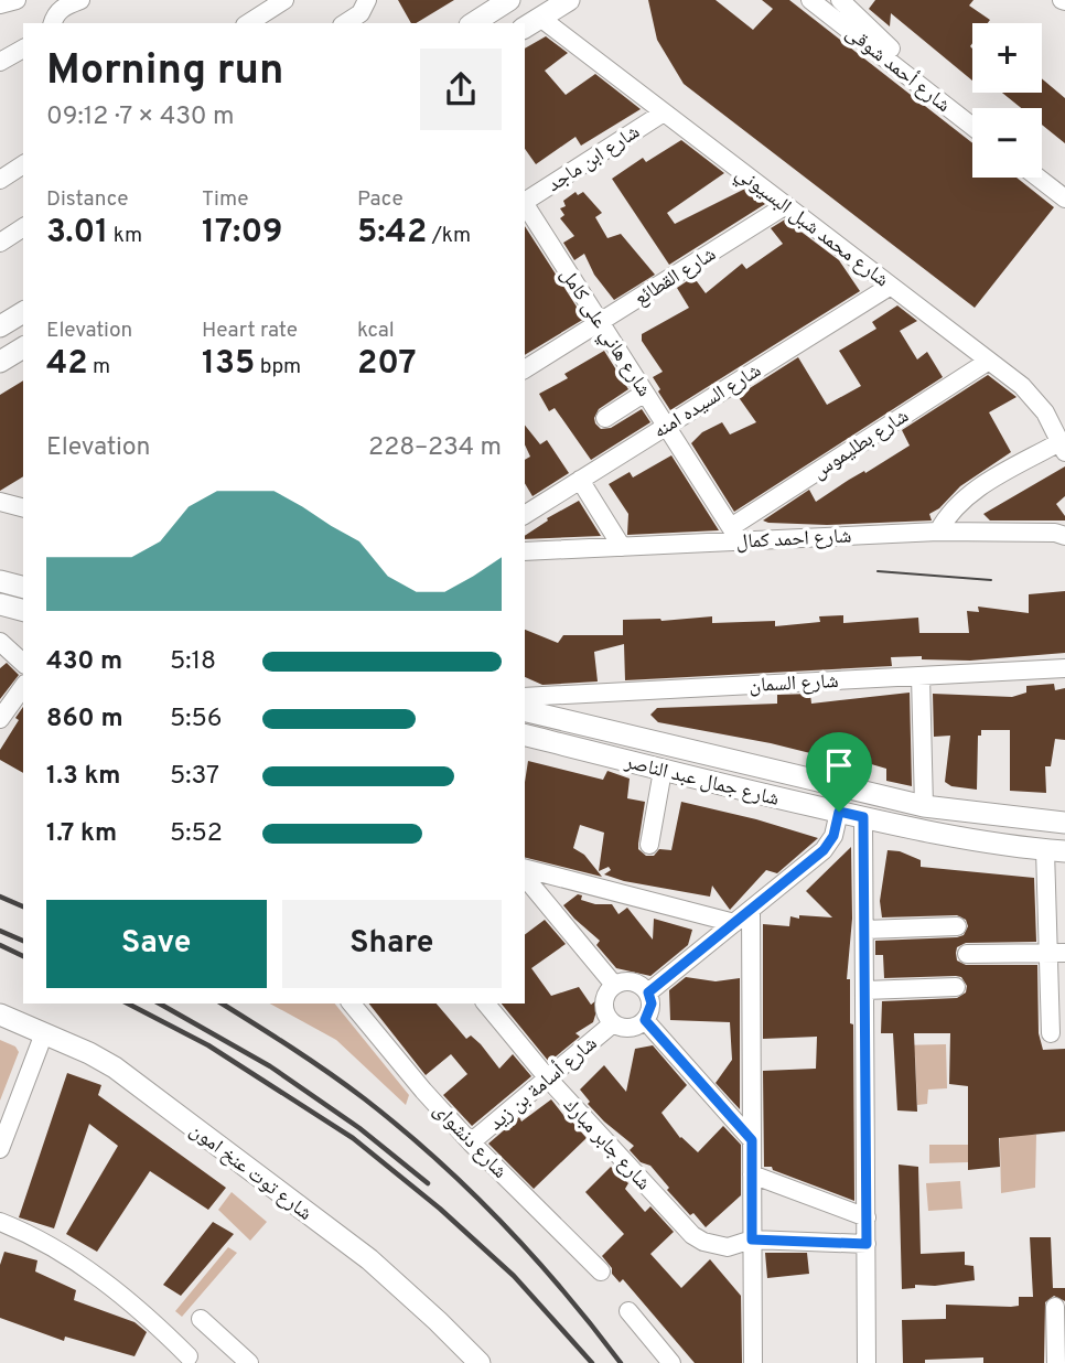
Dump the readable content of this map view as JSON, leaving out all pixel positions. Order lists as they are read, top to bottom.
{
  "streets": {
    "main road": ["شارع جمال عبد الناصر", "شارع توت عنخ امون"],
    "street": [
      "شارع أحمد شوقى",
      "شارع ابن ماجد",
      "شارع محمد شبل البسيوني",
      "شارع القطائع",
      "شارع هاني على كامل",
      "شارع السيده امنه",
      "شارع بطليموس",
      "شارع احمد كمال",
      "شارع السمان",
      "شارع أسامة بن زيد",
      "شارع دنشواى",
      "شارع جابر مبارك"
    ]
  },
  "crossings": [
    ["شارع ابن ماجد", "شارع محمد شبل البسيوني"],
    ["شارع محمد شبل البسيوني", "شارع القطائع"],
    ["شارع محمد شبل البسيوني", "شارع السيده امنه"],
    ["شارع محمد شبل البسيوني", "شارع بطليموس"],
    ["شارع القطائع", "شارع هاني على كامل"],
    ["شارع هاني على كامل", "شارع السيده امنه"],
    ["شارع هاني على كامل", "شارع بطليموس"],
    ["شارع هاني على كامل", "شارع احمد كمال"],
    ["شارع بطليموس", "شارع احمد كمال"],
    ["شارع أسامة بن زيد", "شارع دنشواى"],
    ["شارع أسامة بن زيد", "شارع جابر مبارك"]
  ],
  "page": {
    "map_buttons": ["+", "−"],
    "heading": ["Morning run", "09:12 · 7 × 430 m"],
    "stats": [
      ["Distance", "3.01 km"],
      ["Time", "17:09"],
      ["Pace", "5:42 /km"],
      ["Elevation", "42 m"],
      ["Heart rate", "135 bpm"],
      ["kcal", "207"]
    ],
    "chart": ["Elevation", "228–234 m"],
    "list": [
      {
        "name": "430 m",
        "note": "5:18"
      },
      {
        "name": "860 m",
        "note": "5:56"
      },
      {
        "name": "1.3 km",
        "note": "5:37"
      },
      {
        "name": "1.7 km",
        "note": "5:52"
      }
    ],
    "buttons": ["Save", "Share"]
  }
}
